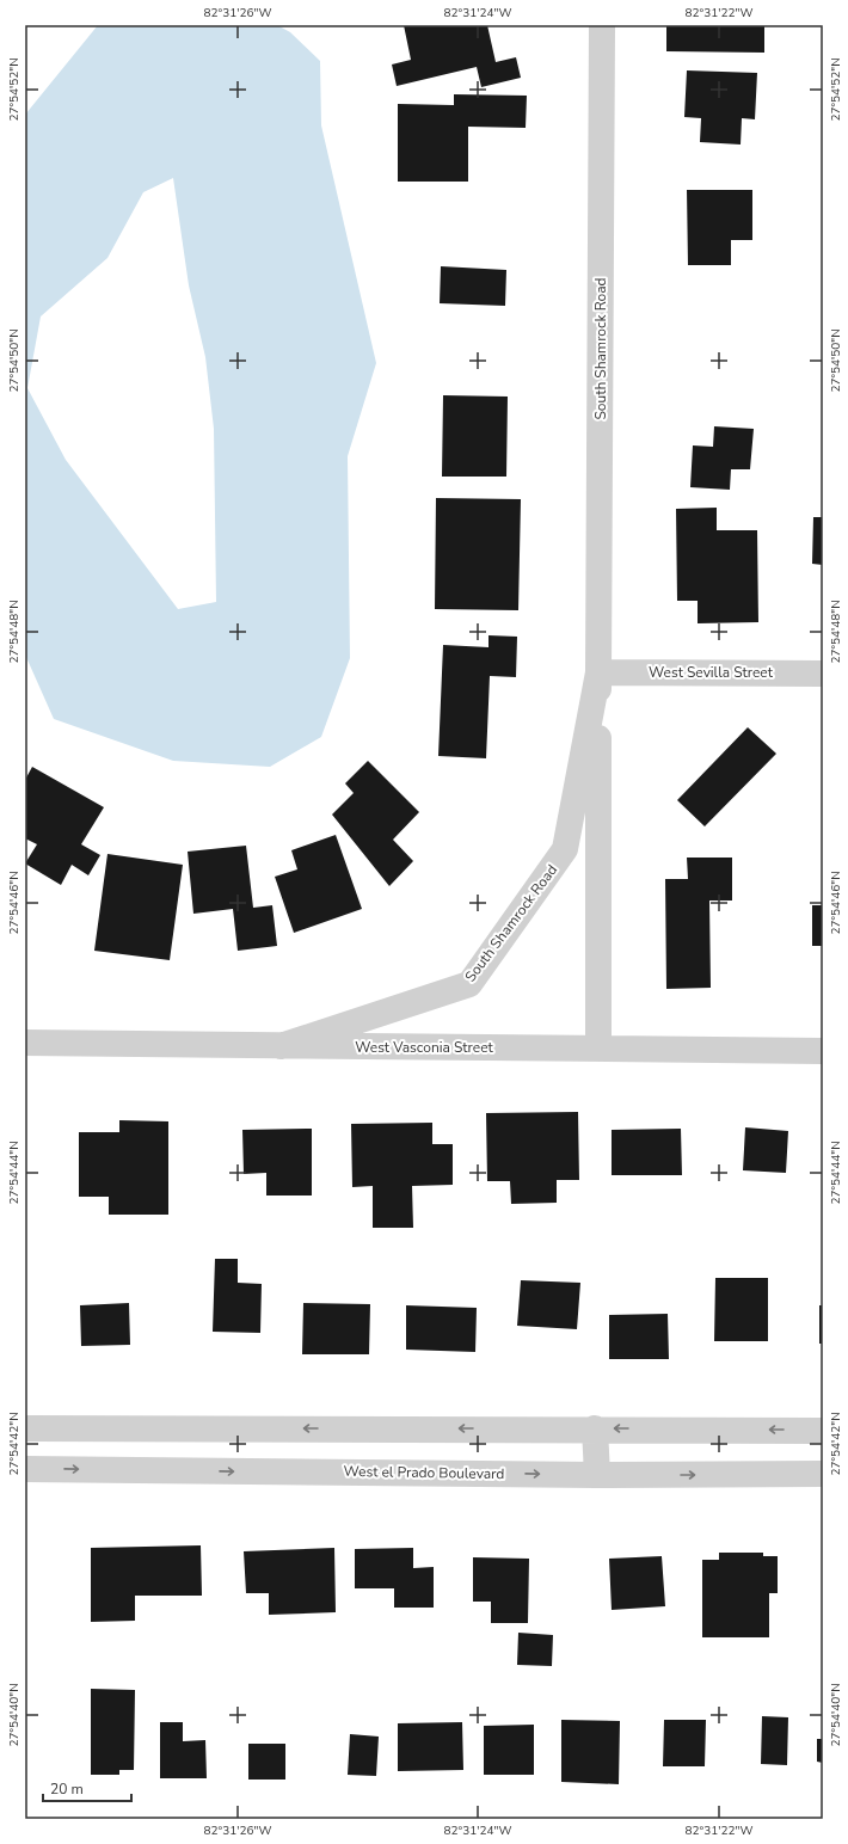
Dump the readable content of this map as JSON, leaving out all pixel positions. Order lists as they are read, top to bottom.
{
  "streets": {
    "street": [
      "South Shamrock Road",
      "West Sevilla Street",
      "West Vasconia Street",
      "West el Prado Boulevard"
    ]
  },
  "crossings": [
    ["South Shamrock Road", "West Sevilla Street"],
    ["South Shamrock Road", "West Vasconia Street"]
  ],
  "scale_bar": "20 m",
  "coordinates": [
    "82°31'26\"W",
    "82°31'24\"W",
    "82°31'22\"W",
    "27°54'52\"N",
    "27°54'50\"N",
    "27°54'48\"N",
    "27°54'46\"N",
    "27°54'44\"N",
    "27°54'42\"N",
    "27°54'40\"N"
  ]
}
